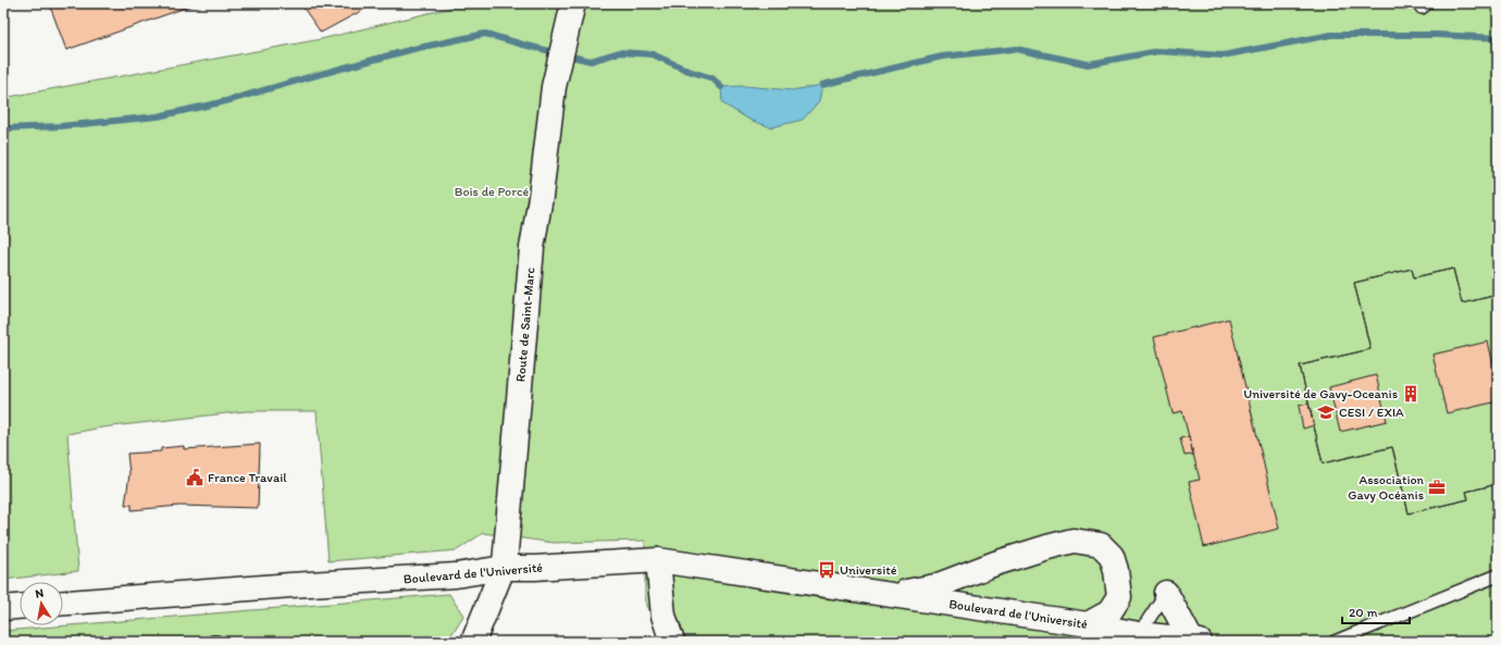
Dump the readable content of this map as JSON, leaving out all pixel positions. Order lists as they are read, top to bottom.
{
  "streets": {
    "street": ["Route de Saint-Marc", "Boulevard de l'Université"]
  },
  "crossings": [
    ["Route de Saint-Marc", "Boulevard de l'Université"]
  ],
  "parks": ["Bois de Porcé"],
  "places": {
    "building": ["Université de Gavy-Oceanis"],
    "school or university": ["CESI / EXIA"],
    "public building": ["France Travail"],
    "office": ["Association Gavy Océanis"],
    "bus stop": ["Université"]
  },
  "scale_bar": "20 m",
  "north": "top"
}
